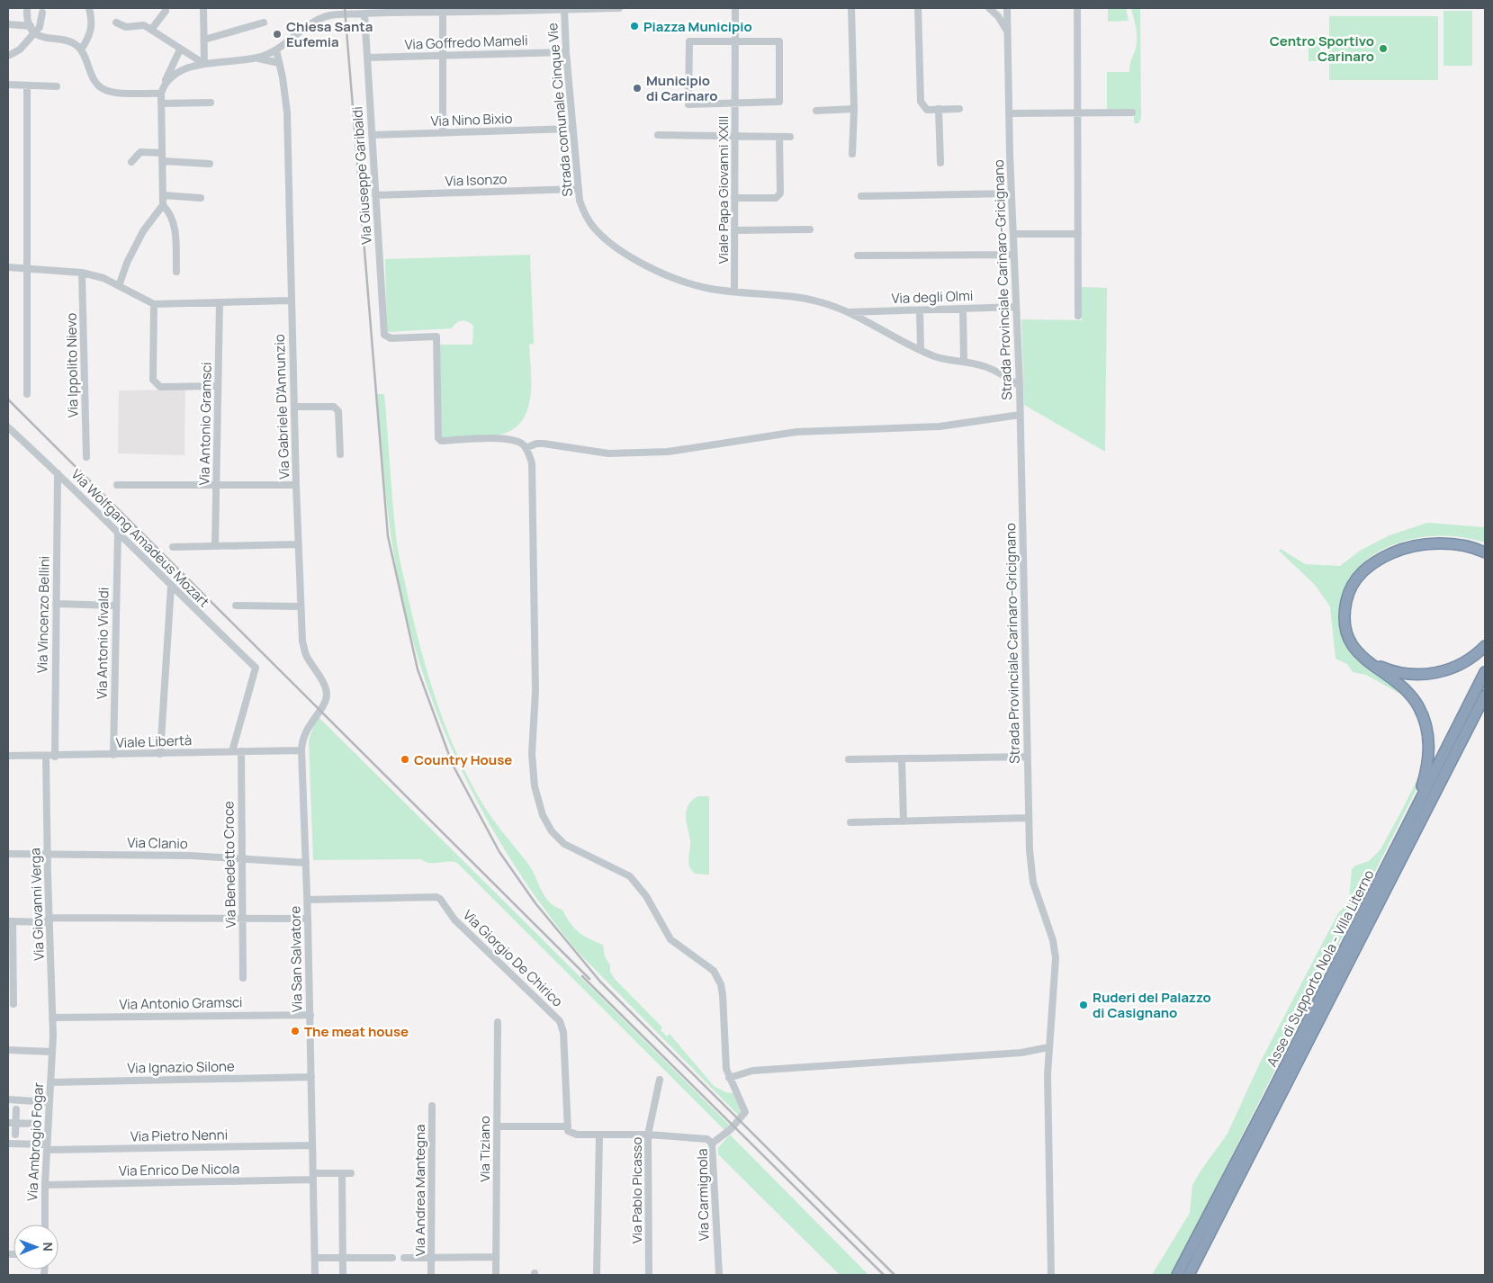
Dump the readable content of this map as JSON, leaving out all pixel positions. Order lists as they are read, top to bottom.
{
  "streets": {
    "highway": ["Asse di Supporto Nola - Villa Literno"],
    "street": [
      "Via Goffredo Mameli",
      "Strada comunale Cinque Vie",
      "Via Nino Bixio",
      "Via Giuseppe Garibaldi",
      "Via Isonzo",
      "Viale Papa Giovanni XXIII",
      "Strada Provinciale Carinaro-Gricignano",
      "Via degli Olmi",
      "Via Ippolito Nievo",
      "Via Gabriele D'Annunzio",
      "Via Antonio Gramsci",
      "Via Wolfgang Amadeus Mozart",
      "Via Vincenzo Bellini",
      "Via Antonio Vivaldi",
      "Viale Libertà",
      "Via Clanio",
      "Via Benedetto Croce",
      "Via Giovanni Verga",
      "Via Giorgio De Chirico",
      "Via San Salvatore",
      "Via Ignazio Silone",
      "Via Pietro Nenni",
      "Via Ambrogio Fogar",
      "Via Tiziano",
      "Via Enrico De Nicola",
      "Via Andrea Mantegna",
      "Via Pablo Picasso",
      "Via Carmignola"
    ]
  },
  "crossings": [
    ["Via Goffredo Mameli", "Strada comunale Cinque Vie"],
    ["Via Goffredo Mameli", "Via Giuseppe Garibaldi"],
    ["Strada comunale Cinque Vie", "Via Nino Bixio"],
    ["Strada comunale Cinque Vie", "Via Isonzo"],
    ["Strada comunale Cinque Vie", "Viale Papa Giovanni XXIII"],
    ["Strada comunale Cinque Vie", "Strada Provinciale Carinaro-Gricignano"],
    ["Strada comunale Cinque Vie", "Via degli Olmi"],
    ["Via Nino Bixio", "Via Giuseppe Garibaldi"],
    ["Via Giuseppe Garibaldi", "Via Isonzo"],
    ["Via Giuseppe Garibaldi", "Via Carmignola"],
    ["Strada Provinciale Carinaro-Gricignano", "Via degli Olmi"],
    ["Via Gabriele D'Annunzio", "Viale Libertà"],
    ["Via Gabriele D'Annunzio", "Via San Salvatore"],
    ["Via Antonio Gramsci", "Via Giovanni Verga"],
    ["Via Antonio Gramsci", "Via San Salvatore"],
    ["Via Wolfgang Amadeus Mozart", "Via Vincenzo Bellini"],
    ["Via Wolfgang Amadeus Mozart", "Via Antonio Vivaldi"],
    ["Via Wolfgang Amadeus Mozart", "Viale Libertà"],
    ["Via Vincenzo Bellini", "Viale Libertà"],
    ["Via Antonio Vivaldi", "Viale Libertà"],
    ["Viale Libertà", "Via Benedetto Croce"],
    ["Viale Libertà", "Via Giovanni Verga"],
    ["Viale Libertà", "Via San Salvatore"],
    ["Via Clanio", "Via Benedetto Croce"],
    ["Via Clanio", "Via Giovanni Verga"],
    ["Via Clanio", "Via San Salvatore"],
    ["Via Giovanni Verga", "Via Ambrogio Fogar"],
    ["Via Giorgio De Chirico", "Via San Salvatore"],
    ["Via San Salvatore", "Via Ignazio Silone"],
    ["Via San Salvatore", "Via Pietro Nenni"],
    ["Via San Salvatore", "Via Enrico De Nicola"],
    ["Via Ignazio Silone", "Via Ambrogio Fogar"],
    ["Via Pietro Nenni", "Via Ambrogio Fogar"],
    ["Via Ambrogio Fogar", "Via Enrico De Nicola"]
  ],
  "places": [
    "Piazza Municipio",
    "Chiesa Santa Eufemia",
    "Centro Sportivo Carinaro",
    "Municipio di Carinaro",
    "Country House",
    "Ruderi del Palazzo di Casignano",
    "The meat house"
  ],
  "north": "right"
}
